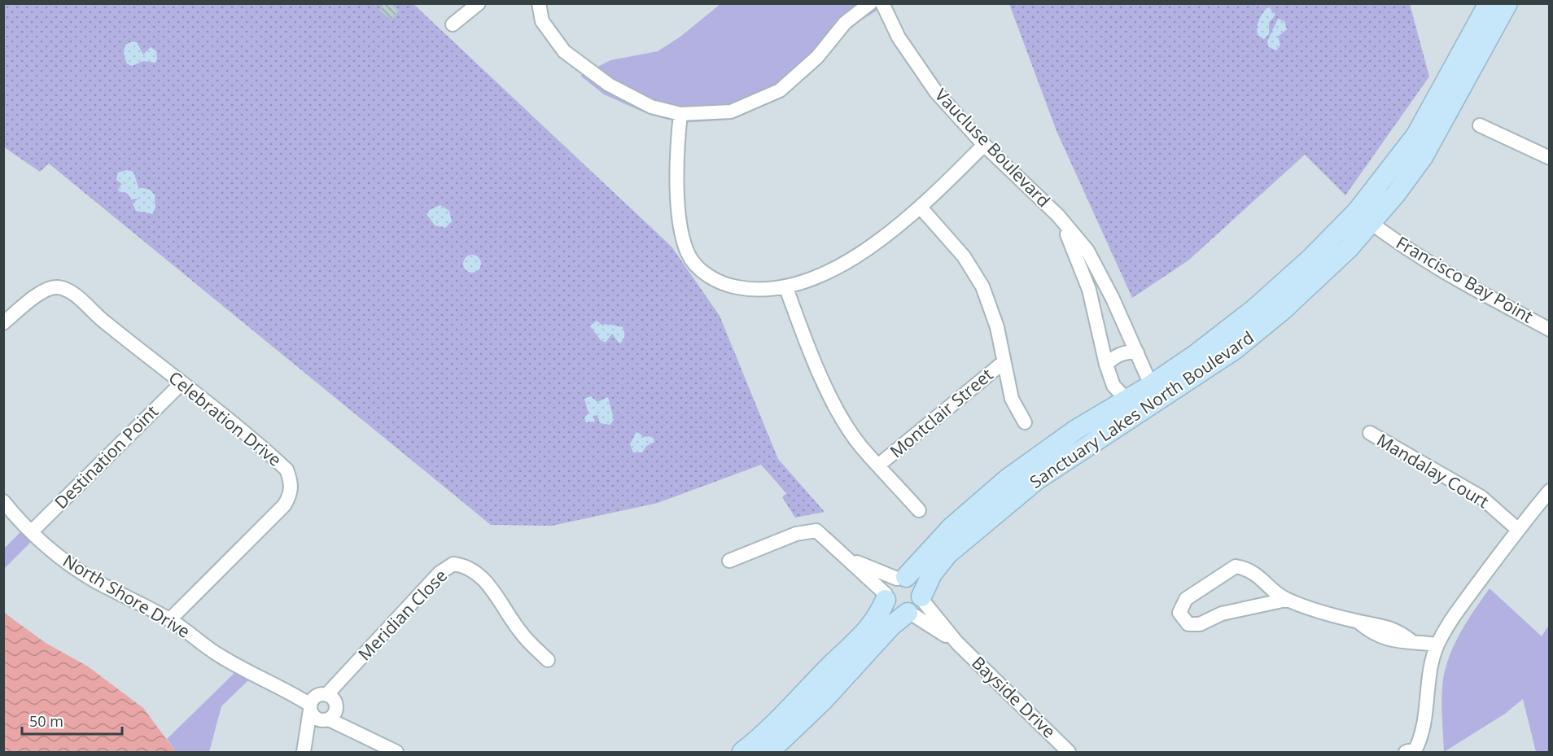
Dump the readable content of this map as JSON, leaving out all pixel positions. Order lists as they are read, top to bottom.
{
  "streets": {
    "street": [
      "Vaucluse Boulevard",
      "Francisco Bay Point",
      "Sanctuary Lakes North Boulevard",
      "Montclair Street",
      "Celebration Drive",
      "Destination Point",
      "Mandalay Court",
      "North Shore Drive",
      "Meridian Close",
      "Bayside Drive"
    ]
  },
  "crossings": [
    ["Vaucluse Boulevard", "Sanctuary Lakes North Boulevard"],
    ["Francisco Bay Point", "Sanctuary Lakes North Boulevard"],
    ["Sanctuary Lakes North Boulevard", "Bayside Drive"],
    ["Celebration Drive", "Destination Point"],
    ["Celebration Drive", "North Shore Drive"],
    ["Destination Point", "North Shore Drive"],
    ["North Shore Drive", "Meridian Close"]
  ],
  "scale_bar": "50 m"
}
